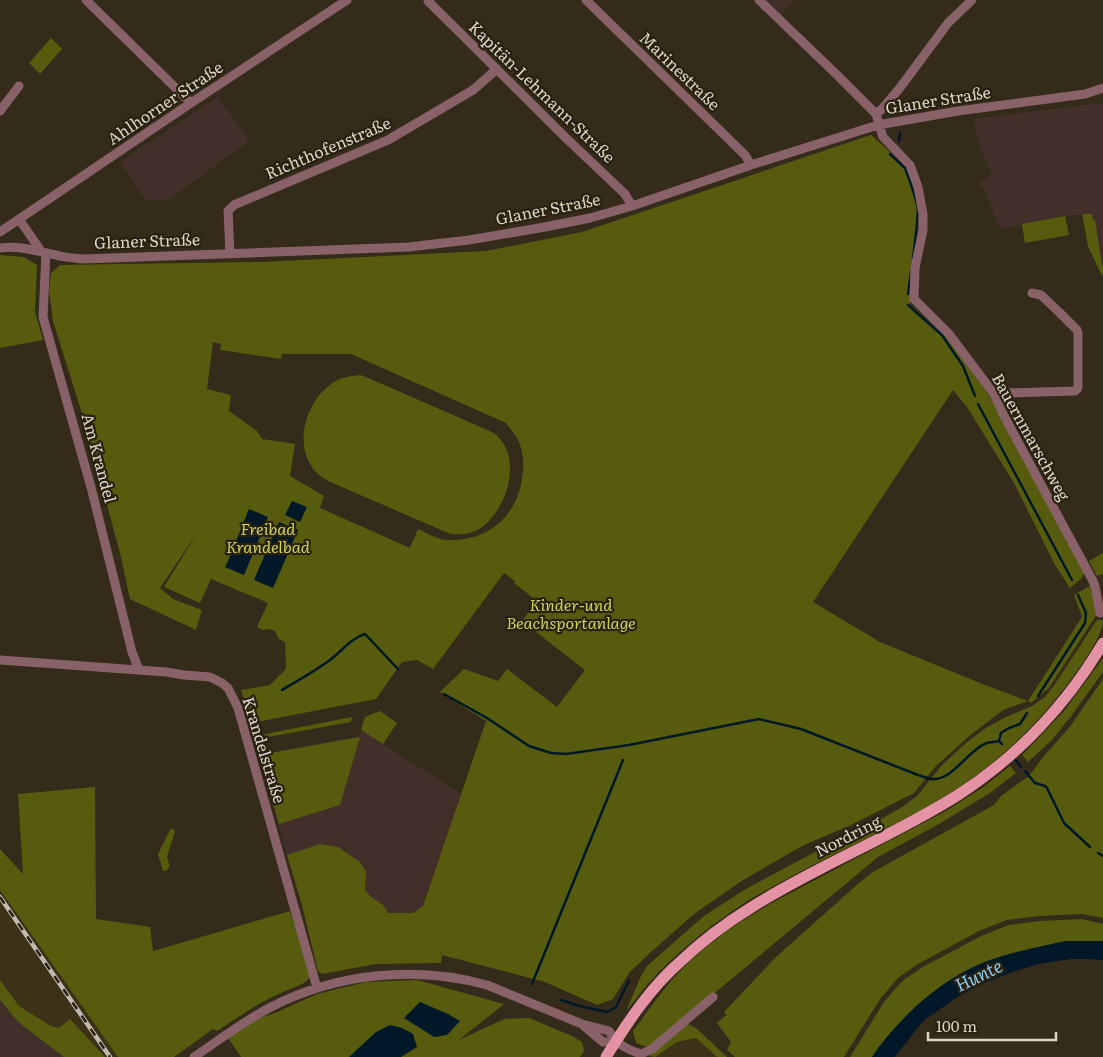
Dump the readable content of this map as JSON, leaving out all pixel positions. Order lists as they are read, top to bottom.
{
  "streets": {
    "main road": ["Nordring"],
    "street": [
      "Marinestraße",
      "Kapitän-Lehmann-Straße",
      "Glaner Straße",
      "Ahlhorner Straße",
      "Richthofenstraße",
      "Bauernmarschweg",
      "Am Krandel",
      "Krandelstraße"
    ]
  },
  "crossings": [
    ["Marinestraße", "Glaner Straße"],
    ["Kapitän-Lehmann-Straße", "Glaner Straße"],
    ["Kapitän-Lehmann-Straße", "Richthofenstraße"],
    ["Glaner Straße", "Richthofenstraße"],
    ["Glaner Straße", "Bauernmarschweg"],
    ["Glaner Straße", "Am Krandel"],
    ["Am Krandel", "Krandelstraße"]
  ],
  "water": ["Hunte"],
  "parks": ["Freibad Krandelbad", "Kinder-und Beachsportanlage"],
  "scale_bar": "100 m"
}
